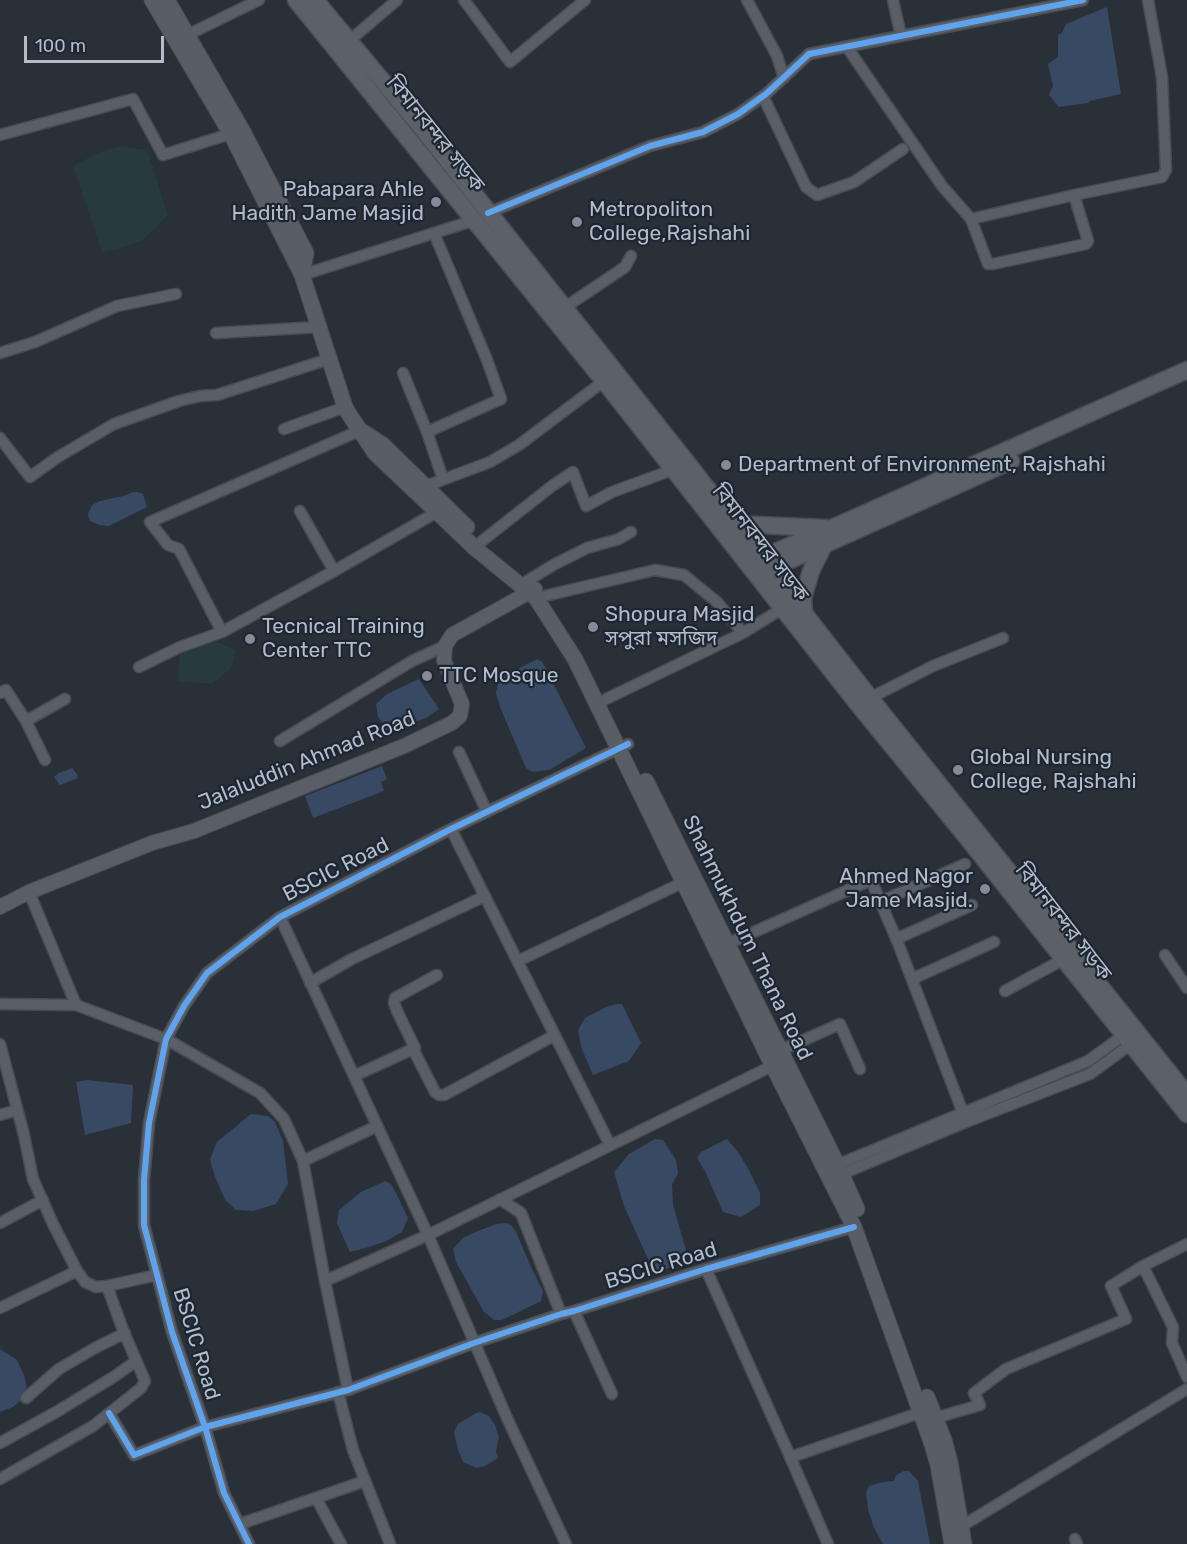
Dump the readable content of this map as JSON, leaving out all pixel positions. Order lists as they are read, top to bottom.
{
  "streets": {
    "main road": ["বিমানবন্দর সড়ক", "Shahmukhdum Thana Road"],
    "street": ["Jalaluddin Ahmad Road", "BSCIC Road"]
  },
  "crossings": [
    ["BSCIC Road", "Shahmukhdum Thana Road"]
  ],
  "places": [
    "Pabapara Ahle Hadith Jame Masjid",
    "Metropoliton College,Rajshahi",
    "Department of Environment, Rajshahi",
    "Shopura Masjid সপুরা মসজিদ",
    "Tecnical Training Center TTC",
    "TTC Mosque",
    "Global Nursing College, Rajshahi",
    "Ahmed Nagor Jame Masjid."
  ],
  "scale_bar": "100 m"
}
